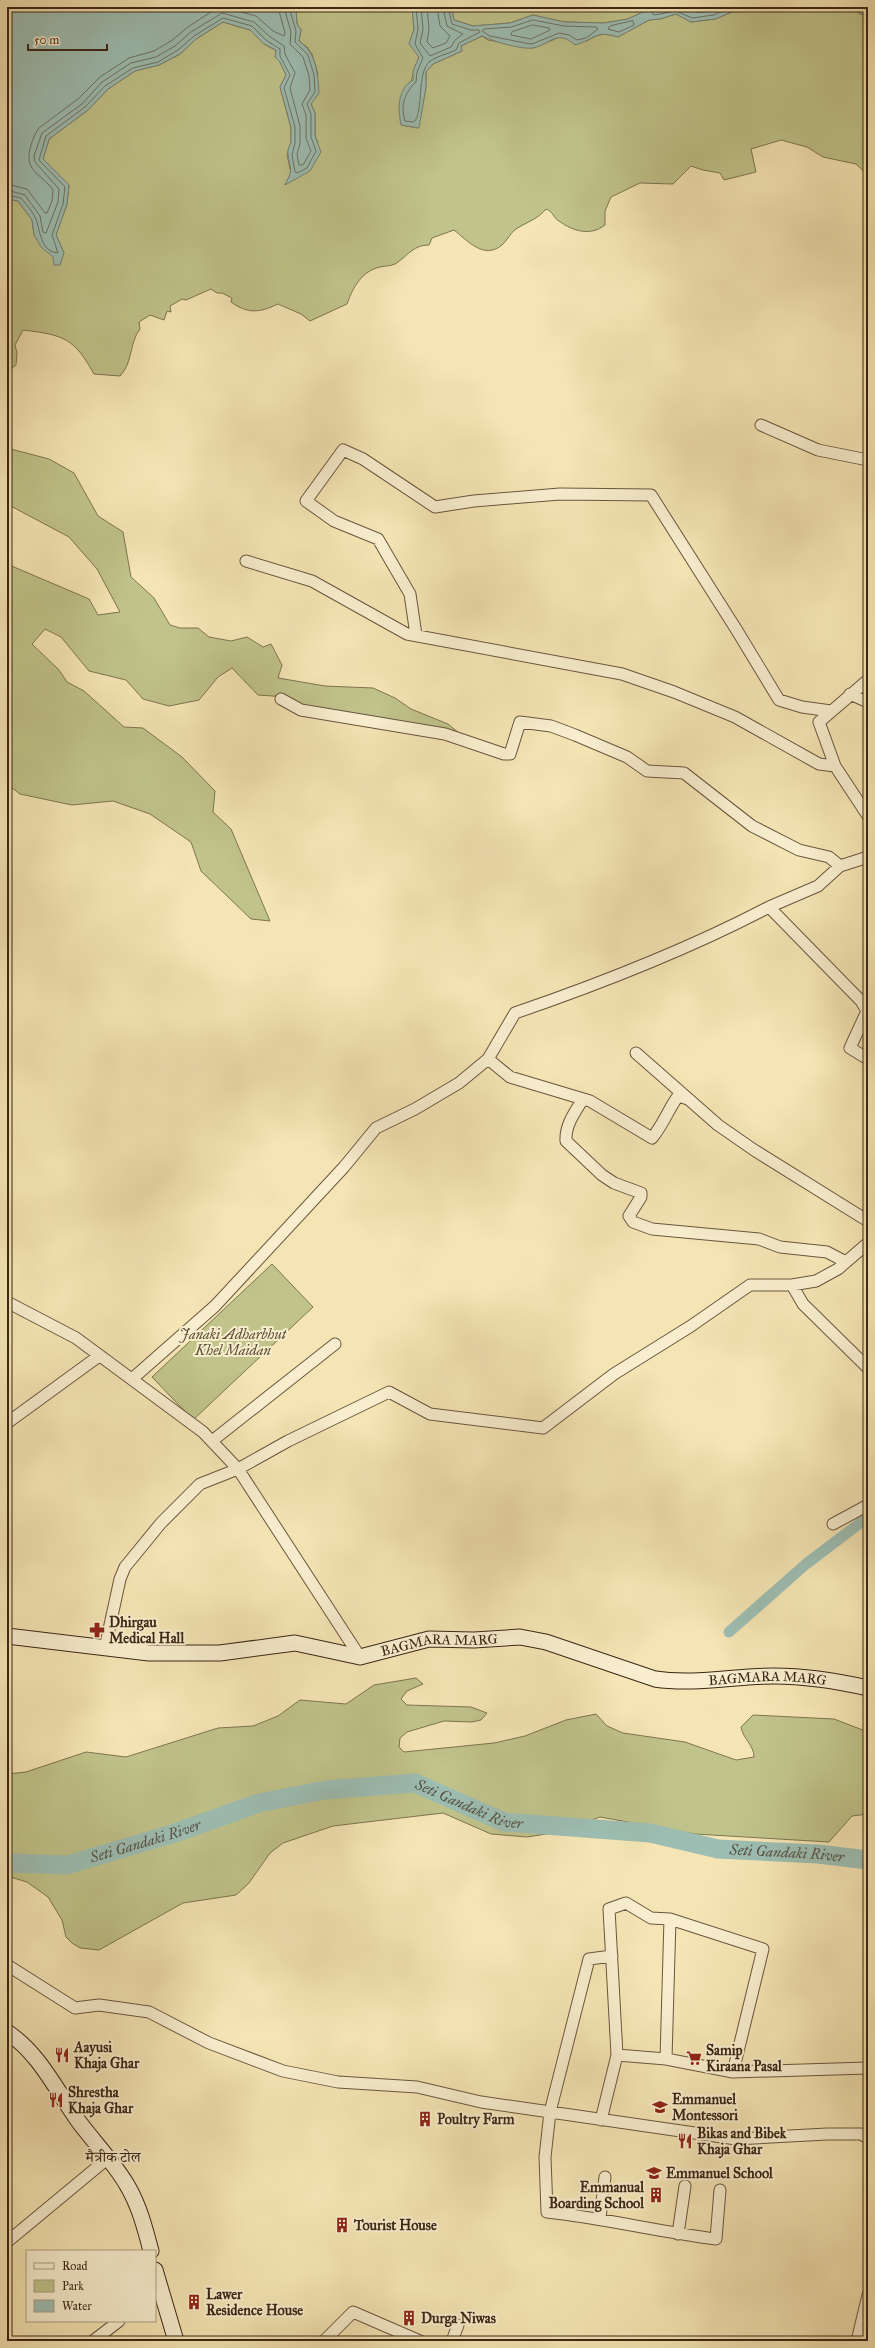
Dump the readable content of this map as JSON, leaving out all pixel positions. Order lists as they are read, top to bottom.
{
  "streets": {
    "main road": ["BAGMARA MARG"]
  },
  "districts": ["मैत्रीक टोल"],
  "water": ["Seti Gandaki River"],
  "parks": ["Janaki Adharbhut Khel Maidan"],
  "places": {
    "pharmacy": ["Dhirgau Medical Hall"],
    "restaurant": ["Aayusi Khaja Ghar", "Shrestha Khaja Ghar", "Bikas and Bibek Khaja Ghar"],
    "supermarket": ["Samip Kiraana Pasal"],
    "school or university": ["Emmanuel Montessori", "Emmanuel School"],
    "building": [
      "Poultry Farm",
      "Emmanual Boarding School",
      "Tourist House",
      "Lawer Residence House",
      "Durga Niwas"
    ]
  },
  "legend": ["Road", "Park", "Water"],
  "scale_bar": "50 m"
}
